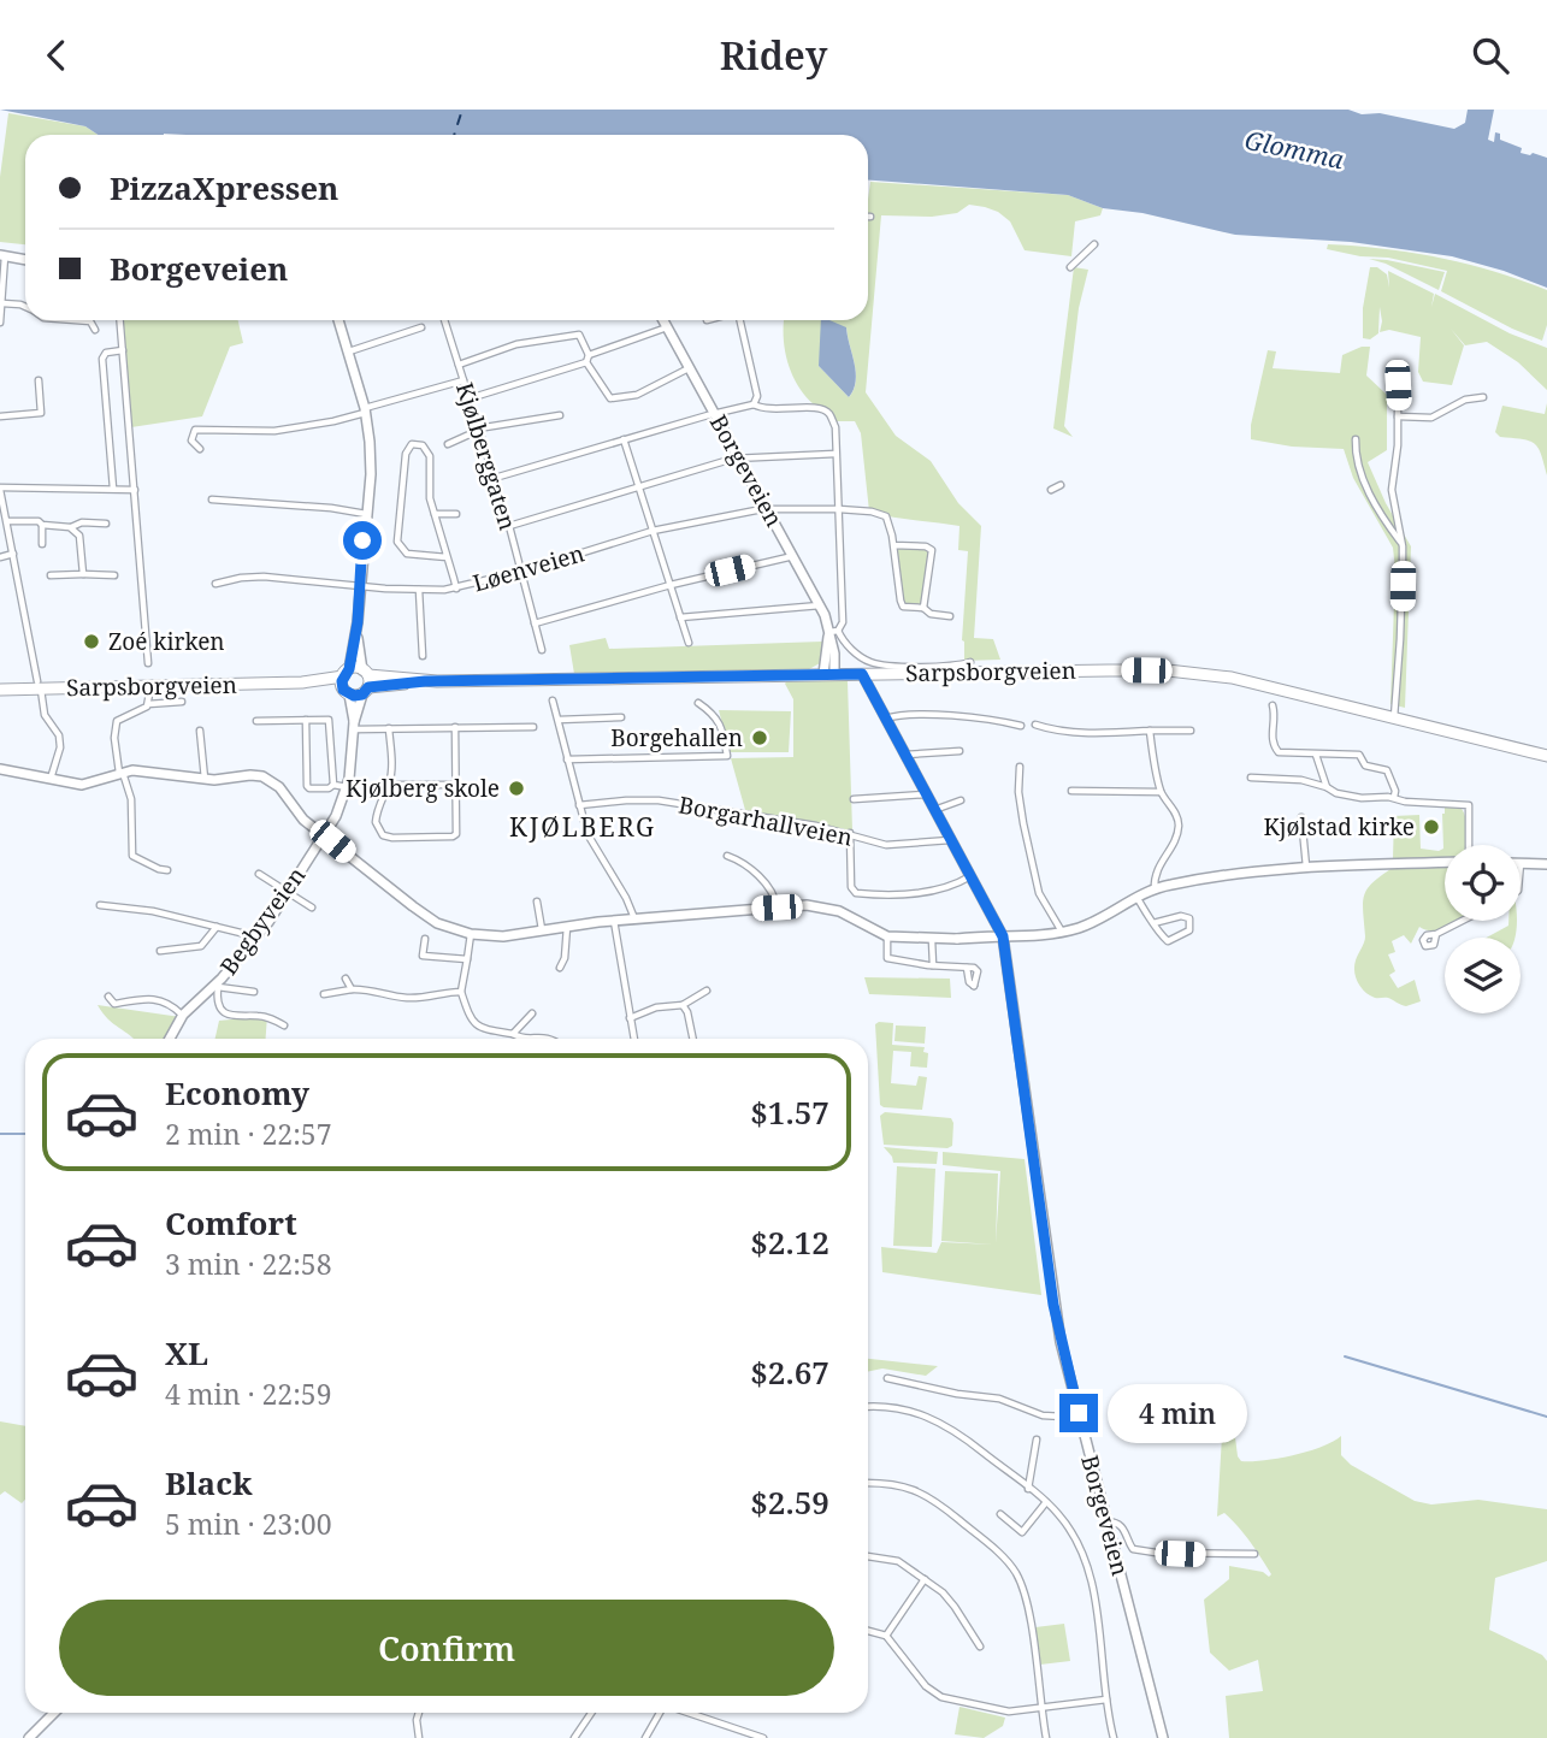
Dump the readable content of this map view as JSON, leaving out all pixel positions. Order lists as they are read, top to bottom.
{
  "streets": {
    "highway": ["Sarpsborgveien"],
    "main road": ["Borgeveien", "Begbyveien"],
    "street": ["Kjølberggaten", "Løenveien", "Borgarhallveien"]
  },
  "crossings": [
    ["Kjølberggaten", "Løenveien"],
    ["Borgeveien", "Løenveien"],
    ["Borgeveien", "Sarpsborgveien"],
    ["Borgeveien", "Borgarhallveien"],
    ["Løenveien", "Begbyveien"],
    ["Sarpsborgveien", "Begbyveien"]
  ],
  "districts": ["KJØLBERG"],
  "water": ["Glomma"],
  "places": [
    "Zoé kirken",
    "Borgehallen",
    "Kjølberg skole",
    "Kjølstad kirke"
  ],
  "page": {
    "header": "Ridey",
    "banner": ["PizzaXpressen", "Borgeveien"],
    "list": [
      {
        "name": "Economy",
        "note": "2 min · 22:57",
        "value": "$1.57"
      },
      {
        "name": "Comfort",
        "note": "3 min · 22:58",
        "value": "$2.12"
      },
      {
        "name": "XL",
        "note": "4 min · 22:59",
        "value": "$2.67"
      },
      {
        "name": "Black",
        "note": "5 min · 23:00",
        "value": "$2.59"
      }
    ],
    "bubble": "4 min",
    "buttons": "Confirm"
  }
}
